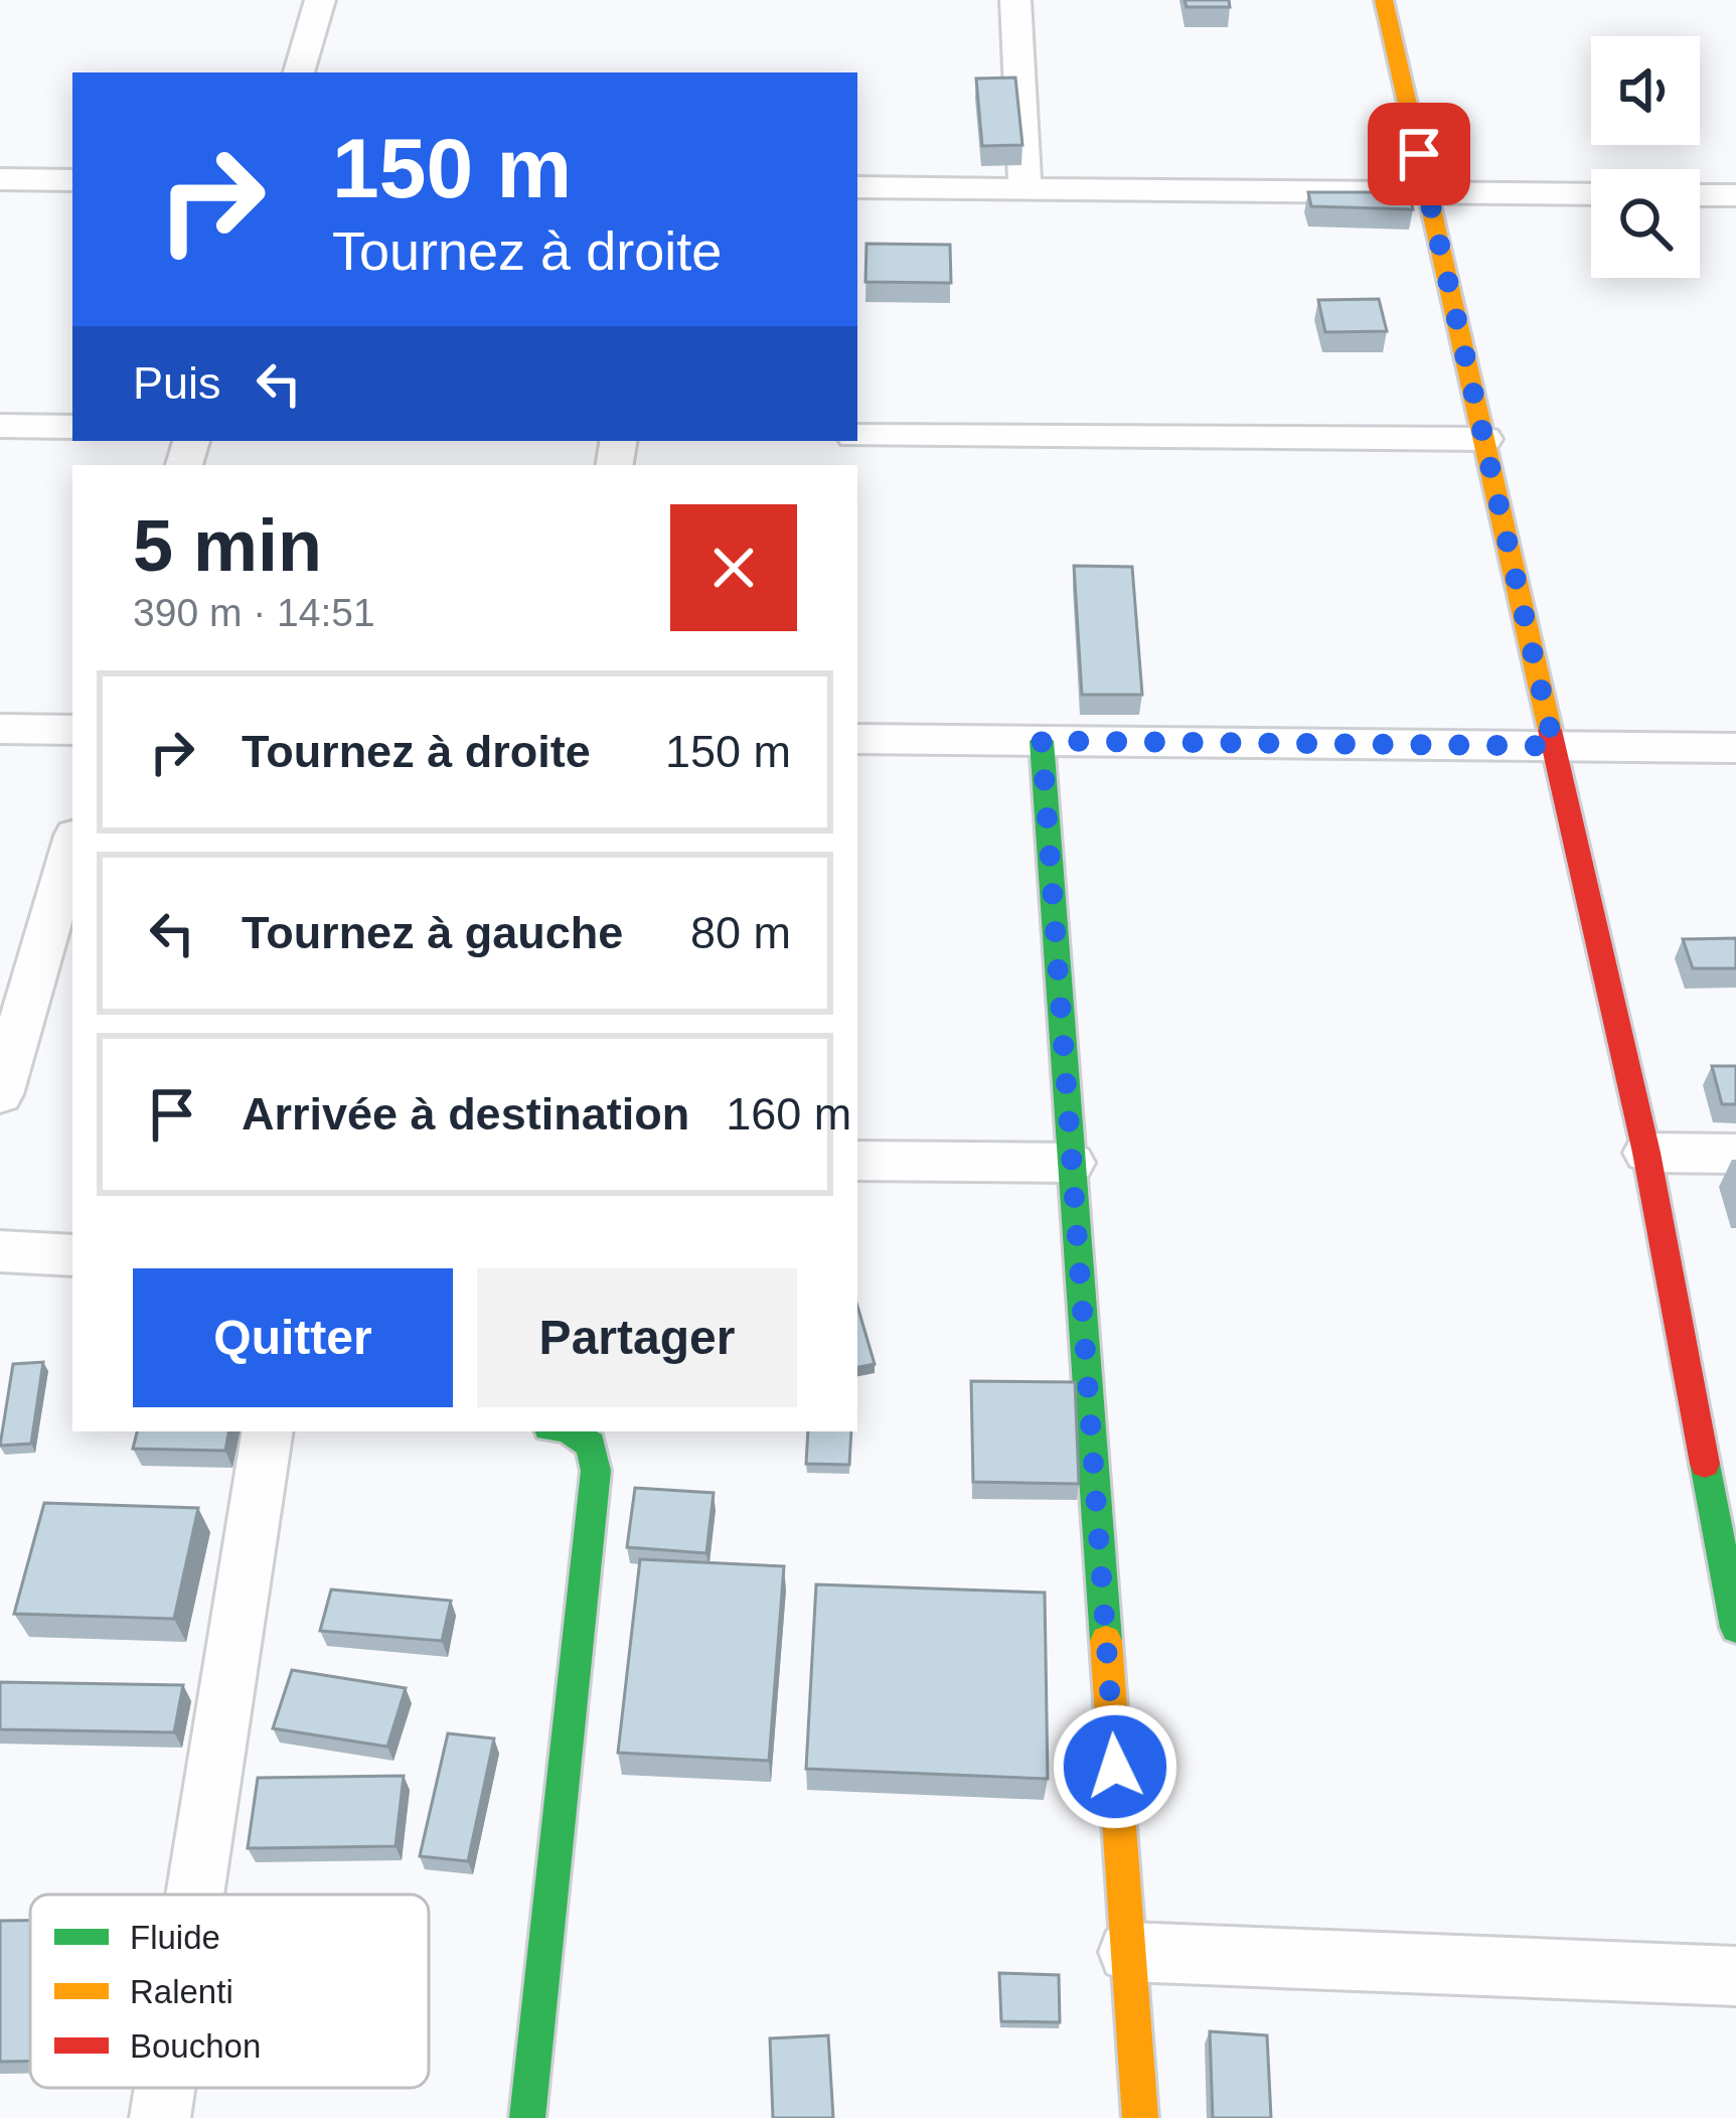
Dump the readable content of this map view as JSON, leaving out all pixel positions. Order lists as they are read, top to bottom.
{
  "legend": ["Fluide", "Ralenti", "Bouchon"],
  "page": {
    "turn": ["150 m", "Tournez à droite"],
    "then": "Puis",
    "heading": ["5 min", "390 m · 14:51"],
    "list": [
      {
        "name": "Tournez à droite",
        "value": "150 m"
      },
      {
        "name": "Tournez à gauche",
        "value": "80 m"
      },
      {
        "name": "Arrivée à destination",
        "value": "160 m"
      }
    ],
    "buttons": ["Quitter", "Partager"]
  }
}
